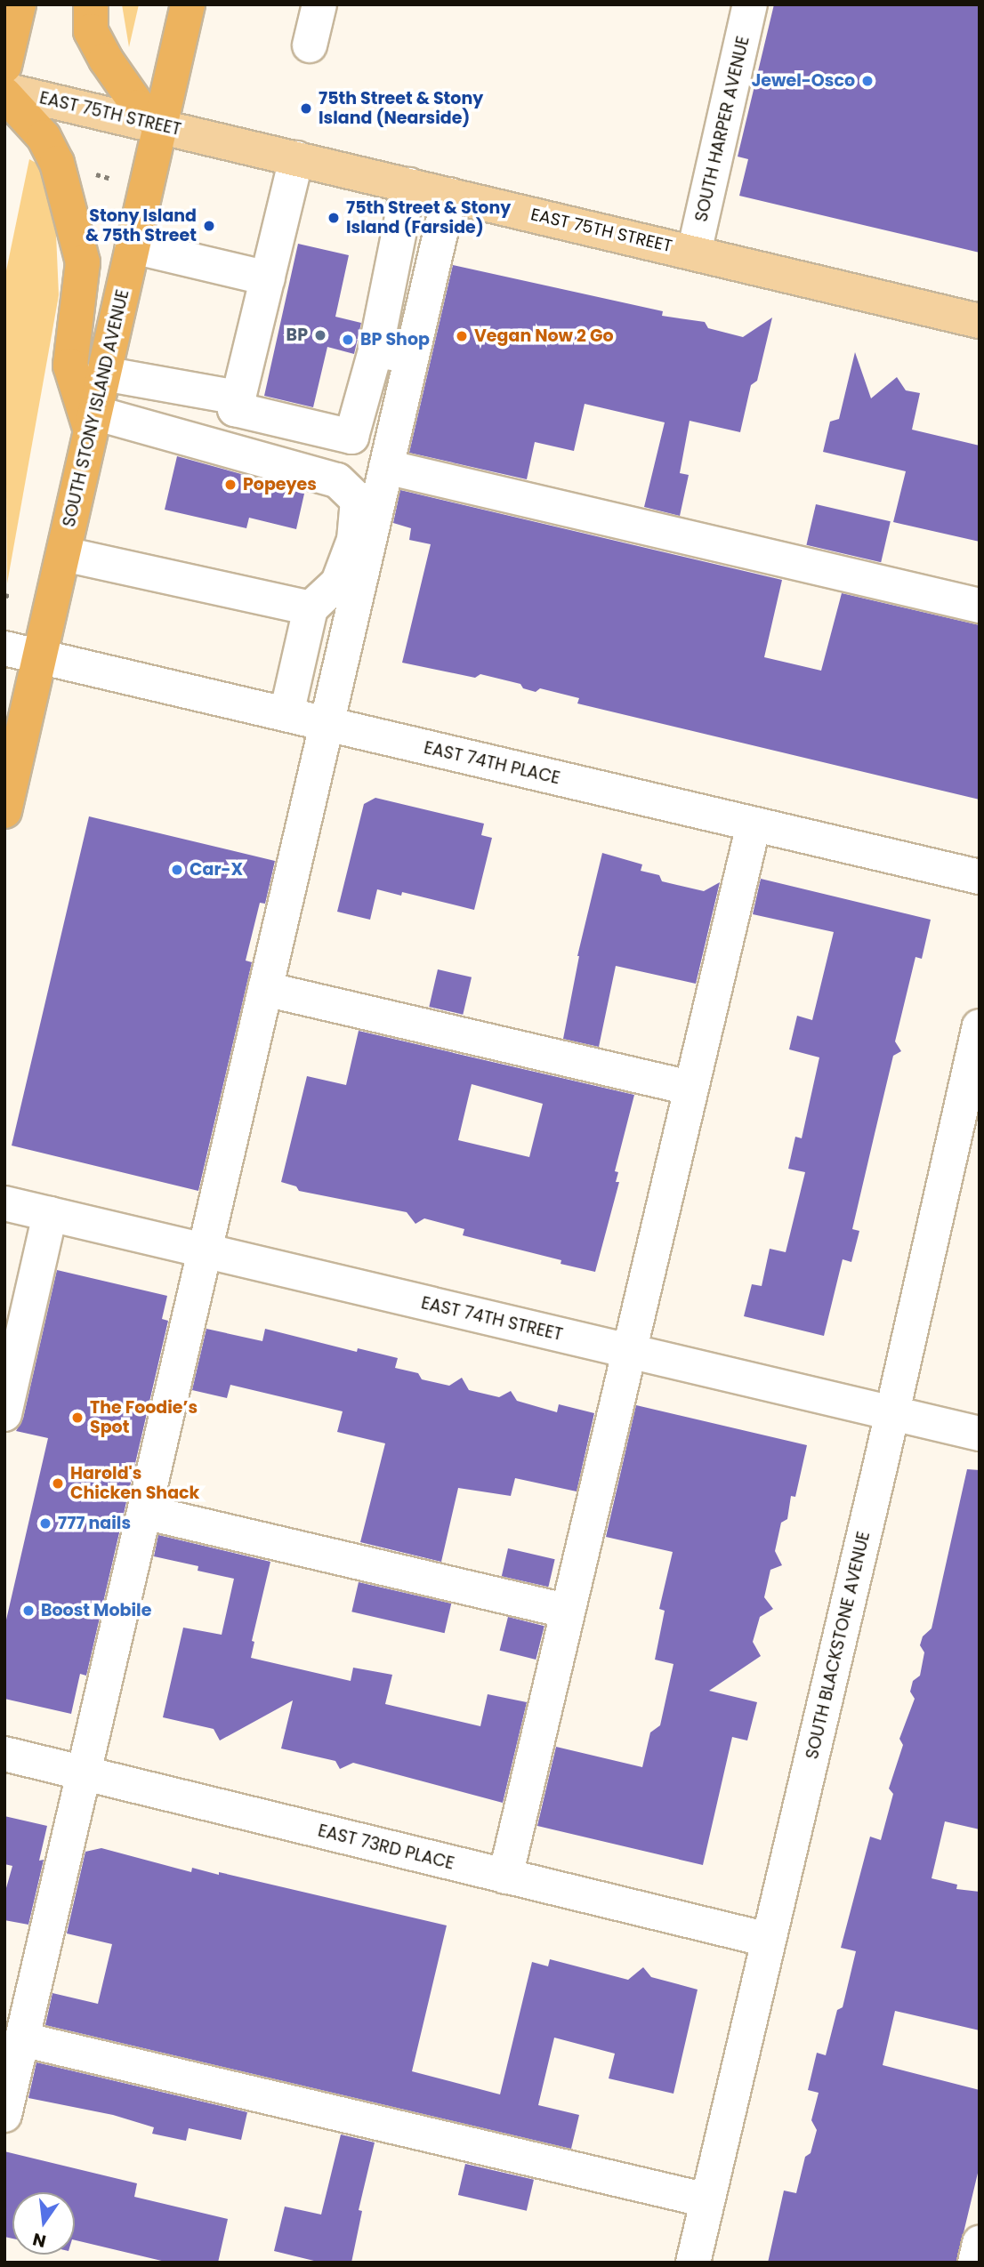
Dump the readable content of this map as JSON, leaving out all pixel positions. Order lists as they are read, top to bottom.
{
  "streets": {
    "highway": ["SOUTH STONY ISLAND AVENUE"],
    "main road": ["EAST 75TH STREET"],
    "street": [
      "SOUTH HARPER AVENUE",
      "EAST 74TH PLACE",
      "EAST 74TH STREET",
      "SOUTH BLACKSTONE AVENUE",
      "EAST 73RD PLACE"
    ]
  },
  "crossings": [
    ["EAST 75TH STREET", "SOUTH HARPER AVENUE"],
    ["EAST 75TH STREET", "SOUTH STONY ISLAND AVENUE"],
    ["SOUTH STONY ISLAND AVENUE", "EAST 74TH PLACE"],
    ["EAST 74TH STREET", "SOUTH BLACKSTONE AVENUE"],
    ["SOUTH BLACKSTONE AVENUE", "EAST 73RD PLACE"]
  ],
  "places": [
    "Jewel-Osco",
    "75th Street & Stony Island (Nearside)",
    "75th Street & Stony Island (Farside)",
    "Stony Island & 75th Street",
    "BP",
    "Vegan Now 2 Go",
    "BP Shop",
    "Popeyes",
    "Car-X",
    "The Foodie’s Spot",
    "Harold's Chicken Shack",
    "777 nails",
    "Boost Mobile"
  ],
  "north": "bottom"
}
